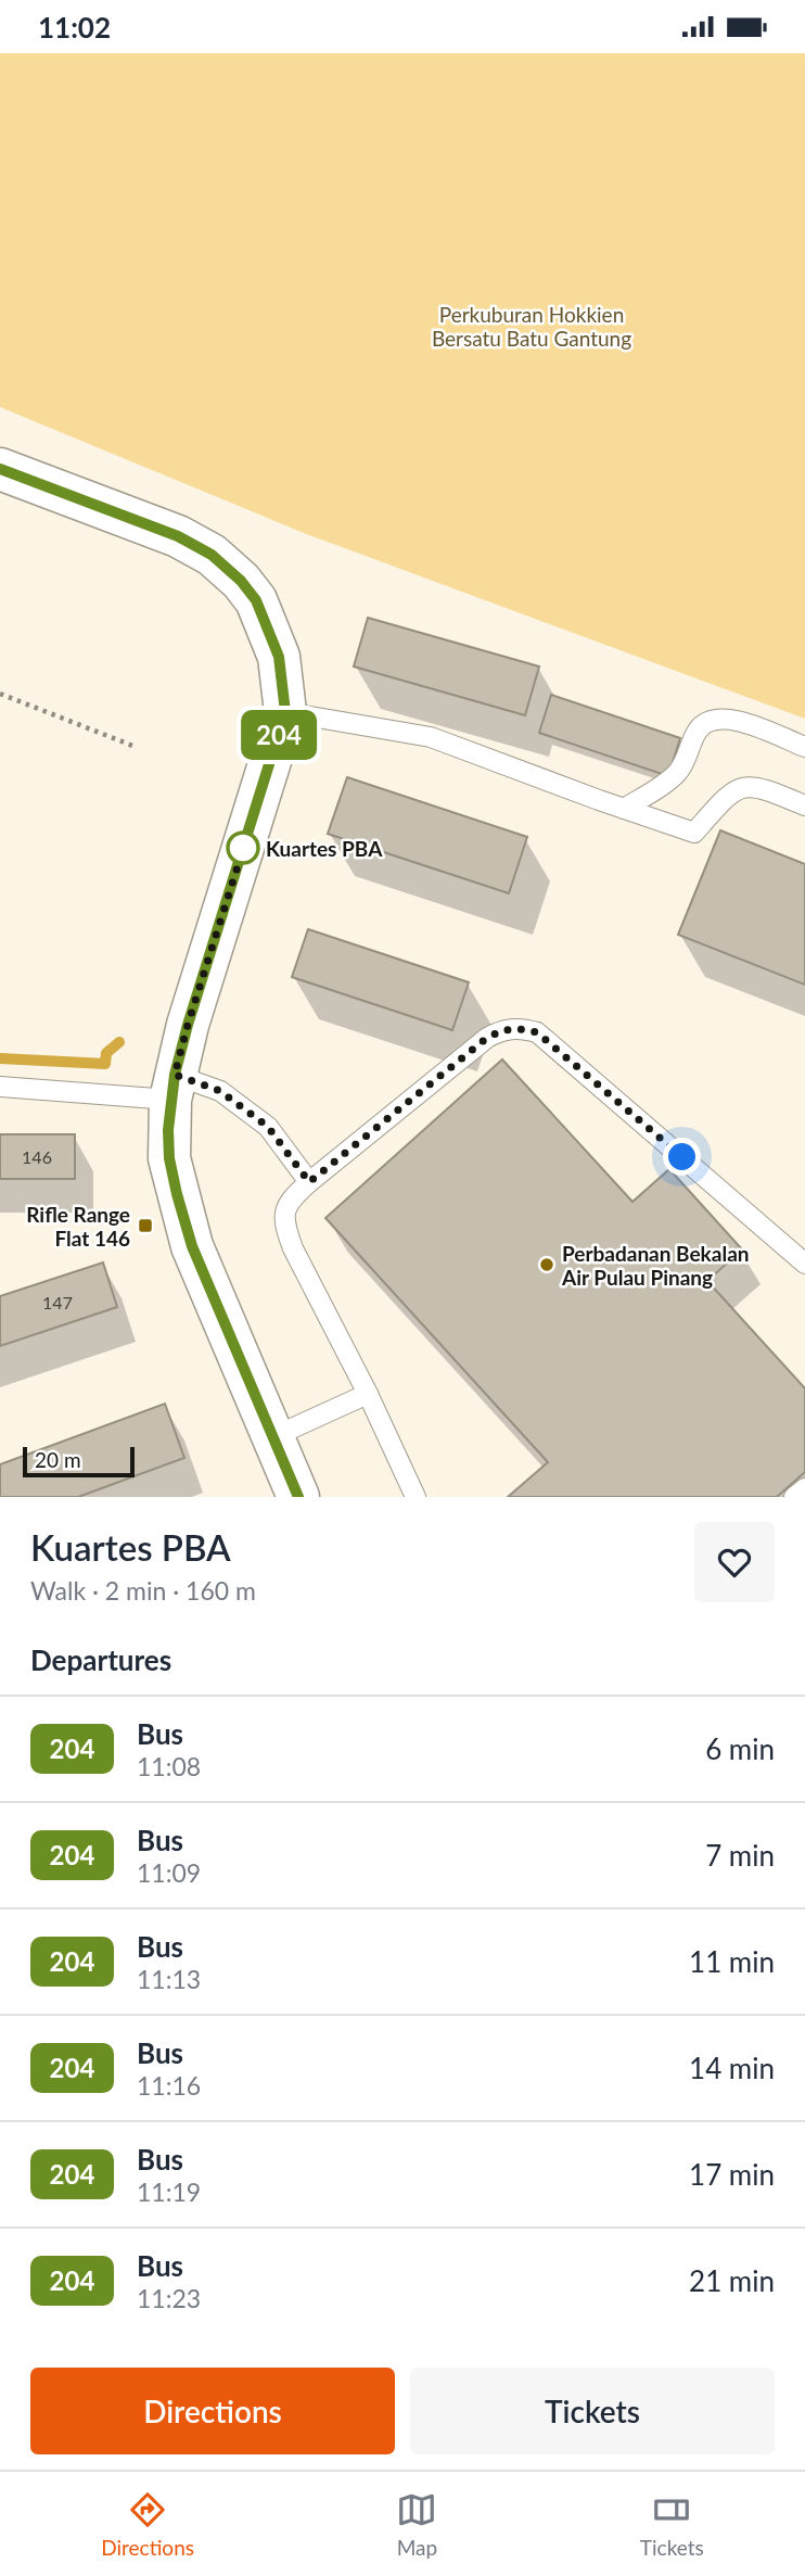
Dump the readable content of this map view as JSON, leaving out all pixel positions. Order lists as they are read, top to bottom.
{
  "parks": ["Perkuburan Hokkien Bersatu Batu Gantung"],
  "places": {
    "other": ["Kuartes PBA", "Perbadanan Bekalan Air Pulau Pinang"],
    "transit": ["Rifle Range Flat 146"]
  },
  "lines": ["bus line 204"],
  "house_numbers": ["146", "147"],
  "scale_bar": "20 m",
  "page": {
    "status": "11:02",
    "on_map": "204",
    "scale": "20 m",
    "heading": [
      ["Kuartes PBA", "Walk · 2 min · 160 m"],
      "Departures"
    ],
    "list": [
      {
        "mark": "204",
        "name": "Bus",
        "note": "11:08",
        "value": "6 min"
      },
      {
        "mark": "204",
        "name": "Bus",
        "note": "11:09",
        "value": "7 min"
      },
      {
        "mark": "204",
        "name": "Bus",
        "note": "11:13",
        "value": "11 min"
      },
      {
        "mark": "204",
        "name": "Bus",
        "note": "11:16",
        "value": "14 min"
      },
      {
        "mark": "204",
        "name": "Bus",
        "note": "11:19",
        "value": "17 min"
      },
      {
        "mark": "204",
        "name": "Bus",
        "note": "11:23",
        "value": "21 min"
      }
    ],
    "buttons": ["Directions", "Tickets"],
    "tabs": ["Directions", "Map", "Tickets"]
  }
}
